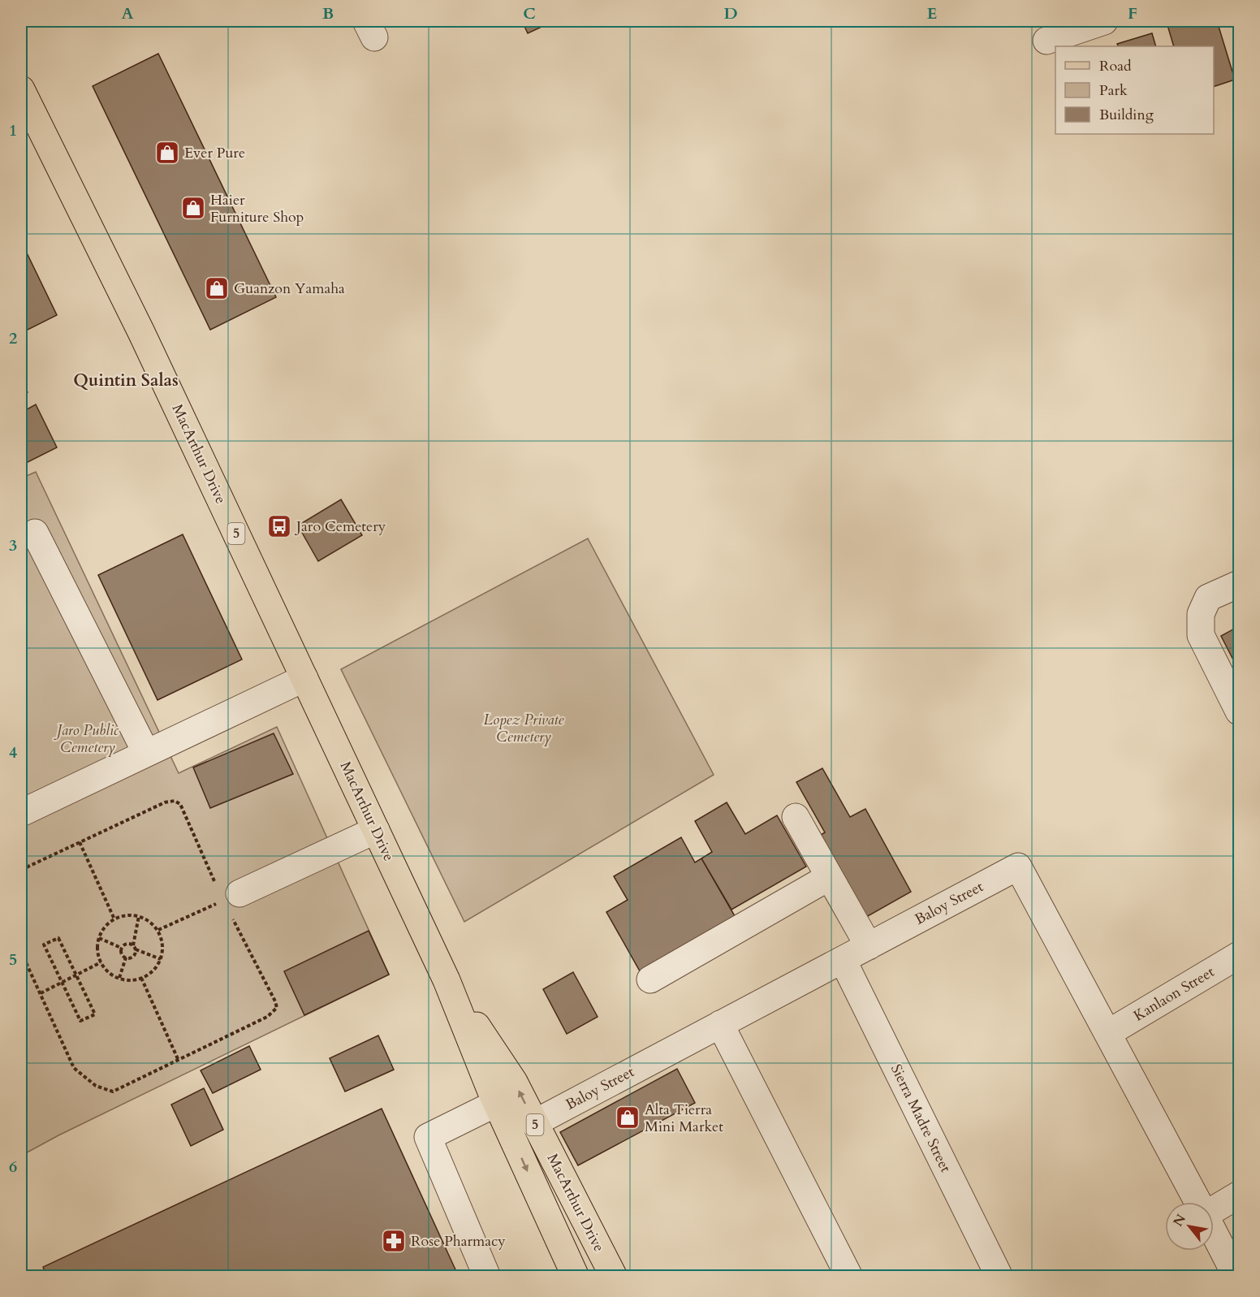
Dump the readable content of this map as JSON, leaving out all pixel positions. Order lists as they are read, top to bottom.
{
  "streets": {
    "main road": ["MacArthur Drive", "5"],
    "street": ["Baloy Street", "Kanlaon Street", "Sierra Madre Street"]
  },
  "crossings": [
    ["MacArthur Drive", "Baloy Street"],
    ["Baloy Street", "Kanlaon Street"],
    ["Baloy Street", "Sierra Madre Street"]
  ],
  "districts": ["Quintin Salas"],
  "parks": ["Lopez Private Cemetery", "Jaro Public Cemetery"],
  "places": {
    "shop": [
      "Ever Pure",
      "Haier Furniture Shop",
      "Guanzon Yamaha",
      "Alta Tierra Mini Market"
    ],
    "bus stop": ["Jaro Cemetery"],
    "pharmacy": ["Rose Pharmacy"]
  },
  "legend": ["Road", "Park", "Building"],
  "north": "top left",
  "grid": {
    "columns": [
      "A",
      "B",
      "C",
      "D",
      "E",
      "F"
    ],
    "rows": [
      "1",
      "2",
      "3",
      "4",
      "5",
      "6"
    ]
  }
}
